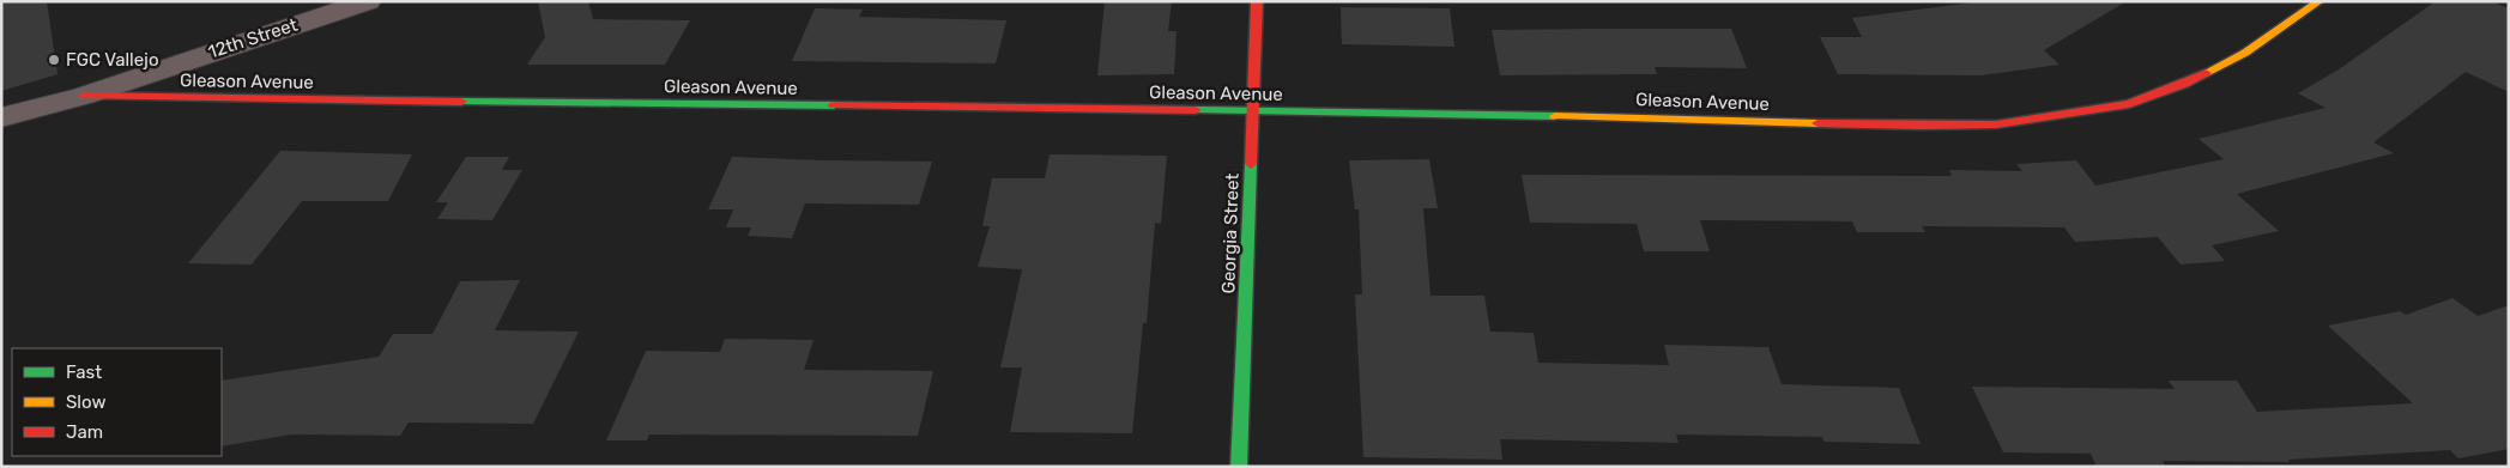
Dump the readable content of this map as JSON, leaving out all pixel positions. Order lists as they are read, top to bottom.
{
  "streets": {
    "street": ["12th Street", "Gleason Avenue", "Georgia Street"]
  },
  "crossings": [
    ["12th Street", "Gleason Avenue"],
    ["Gleason Avenue", "Georgia Street"]
  ],
  "places": ["FGC Vallejo"],
  "legend": ["Fast", "Slow", "Jam"]
}
